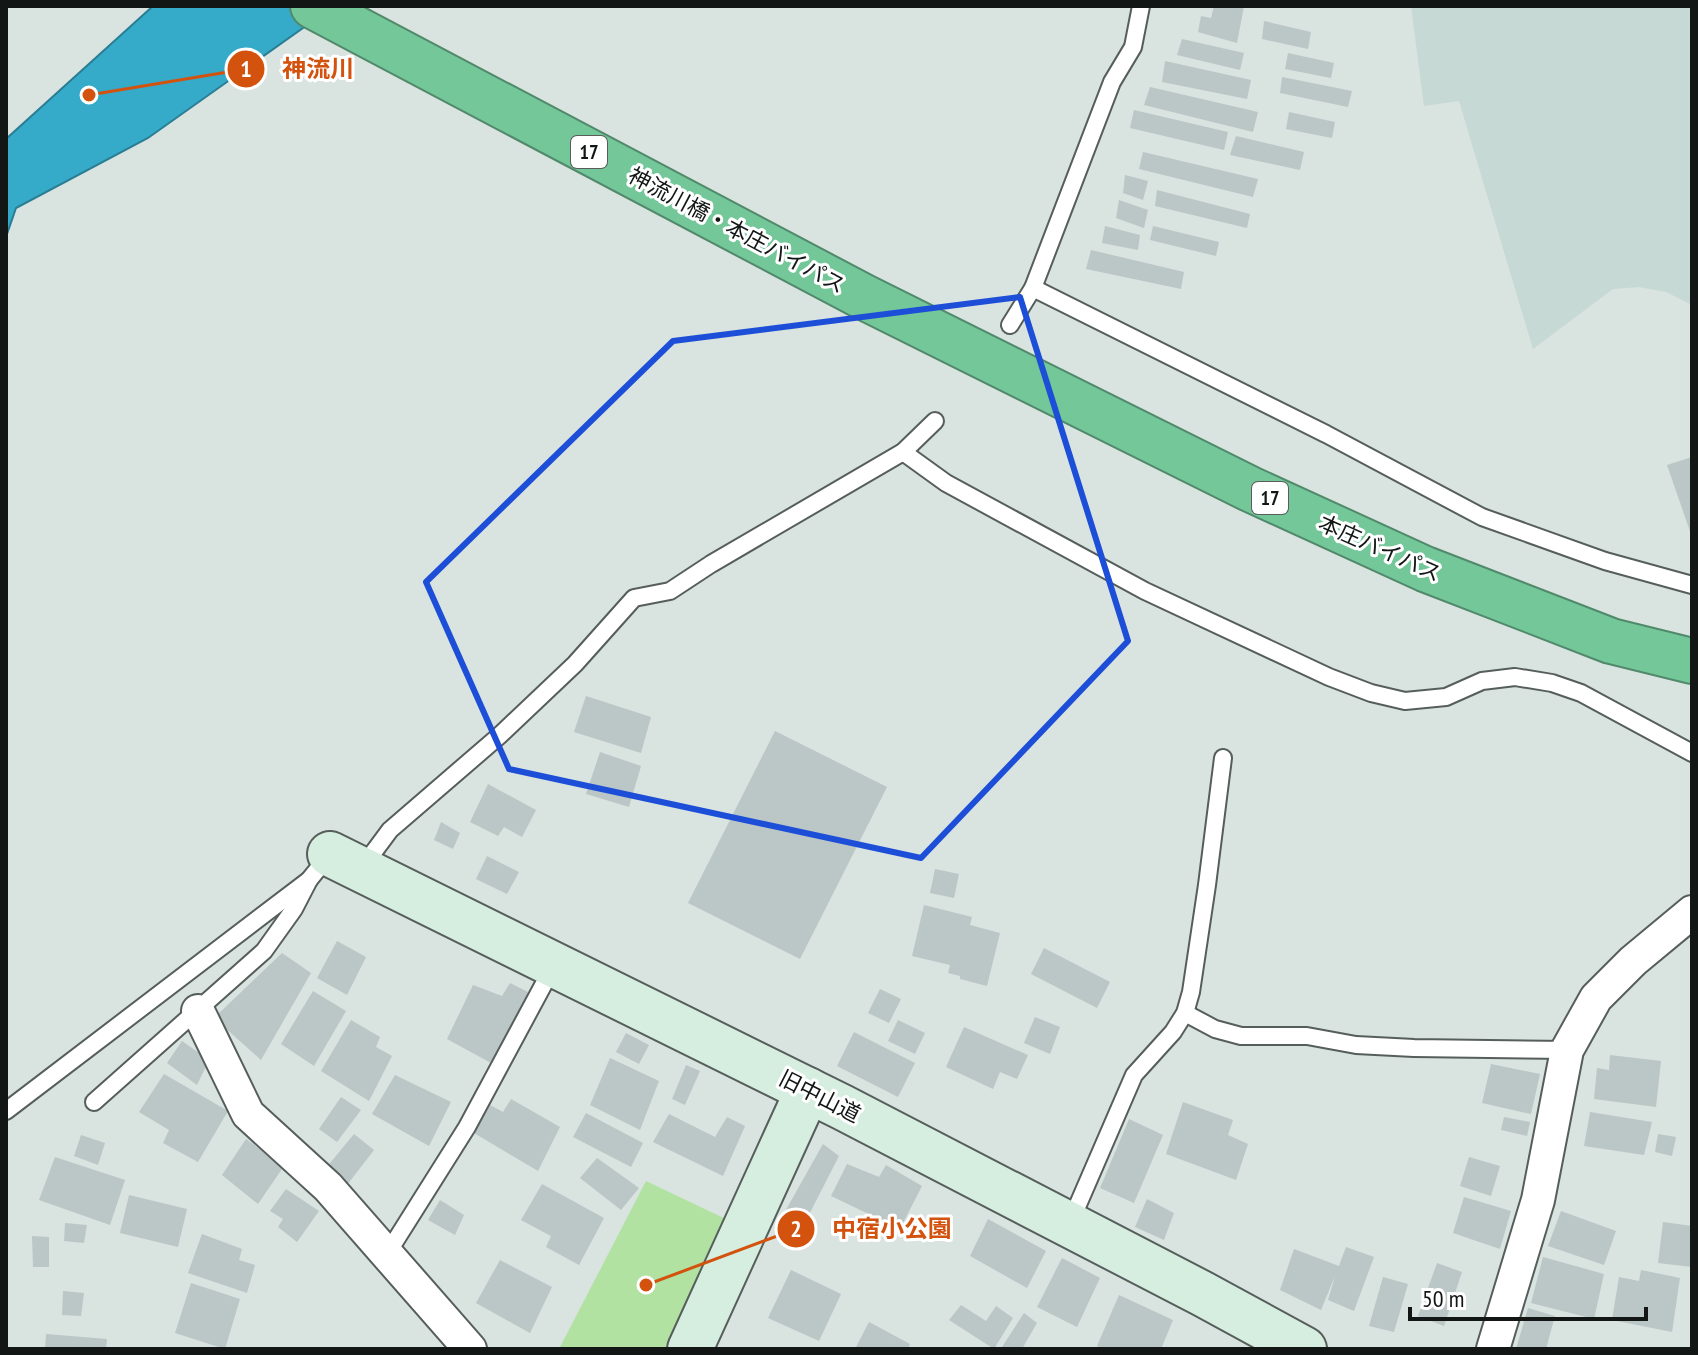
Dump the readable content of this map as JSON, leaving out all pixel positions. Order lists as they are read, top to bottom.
{
  "streets": {
    "highway": ["17", "神流川橋・本庄バイパス", "本庄バイパス"],
    "main road": ["旧中山道"]
  },
  "crossings": [
    ["神流川橋・本庄バイパス", "本庄バイパス"]
  ],
  "places": ["神流川", "中宿小公園"],
  "scale_bar": "50 m"
}
